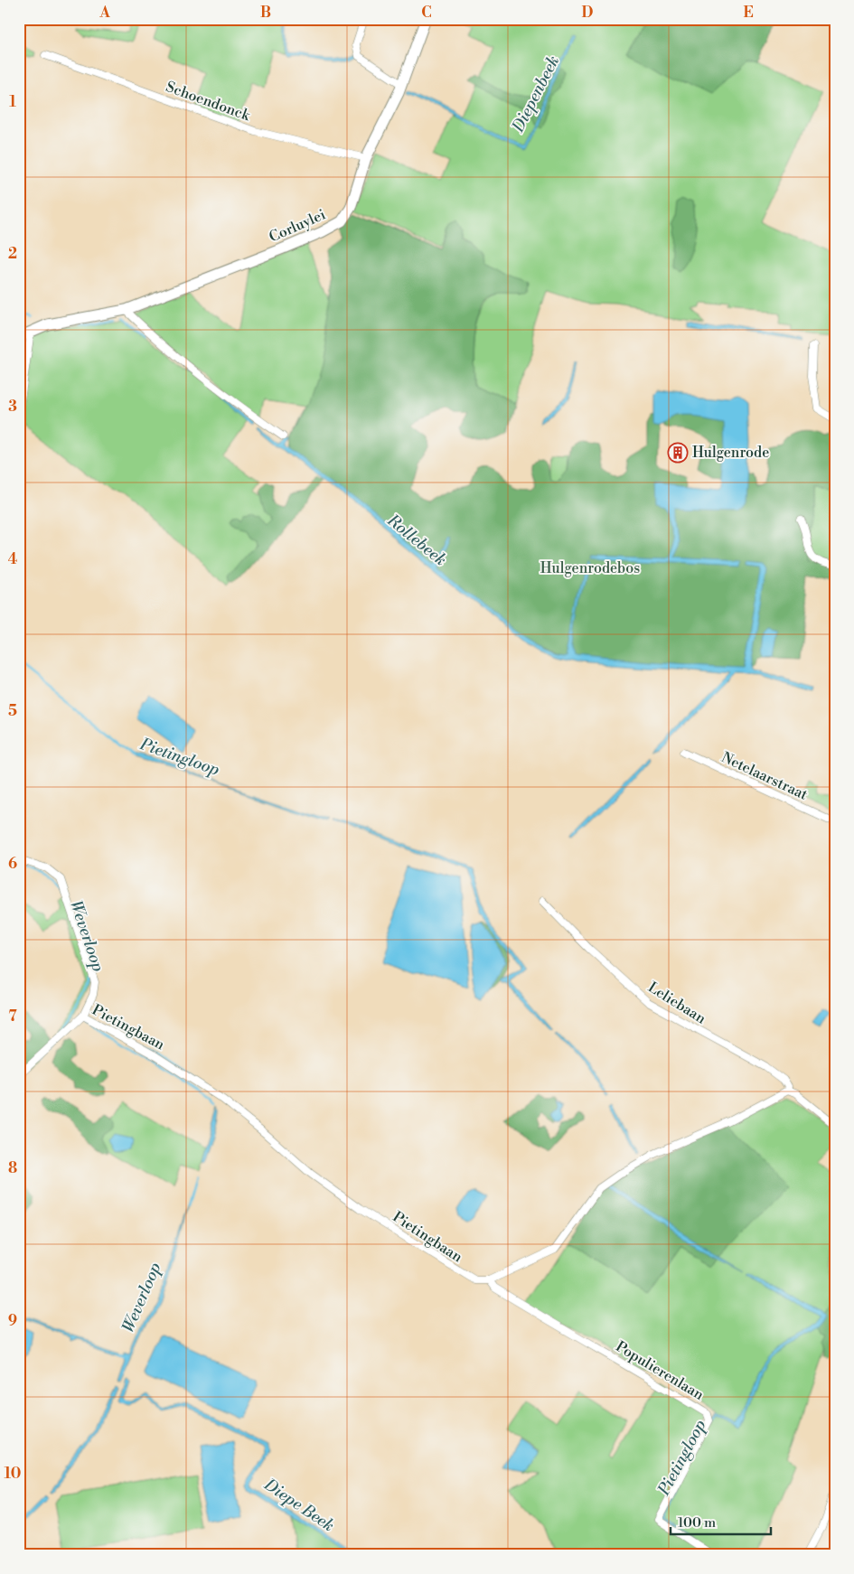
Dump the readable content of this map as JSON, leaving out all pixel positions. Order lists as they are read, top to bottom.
{
  "streets": {
    "street": [
      "Schoendonck",
      "Corluylei",
      "Netelaarstraat",
      "Leliebaan",
      "Pietingbaan",
      "Populierenlaan"
    ]
  },
  "crossings": [
    ["Schoendonck", "Corluylei"],
    ["Pietingbaan", "Populierenlaan"]
  ],
  "water": [
    "Diepenbeek",
    "Rollebeek",
    "Pietingloop",
    "Weverloop",
    "Diepe Beek"
  ],
  "parks": ["Hulgenrodebos"],
  "places": {
    "building": ["Hulgenrode"]
  },
  "scale_bar": "100 m",
  "grid": {
    "columns": [
      "A",
      "B",
      "C",
      "D",
      "E"
    ],
    "rows": [
      "1",
      "2",
      "3",
      "4",
      "5",
      "6",
      "7",
      "8",
      "9",
      "10"
    ]
  }
}
